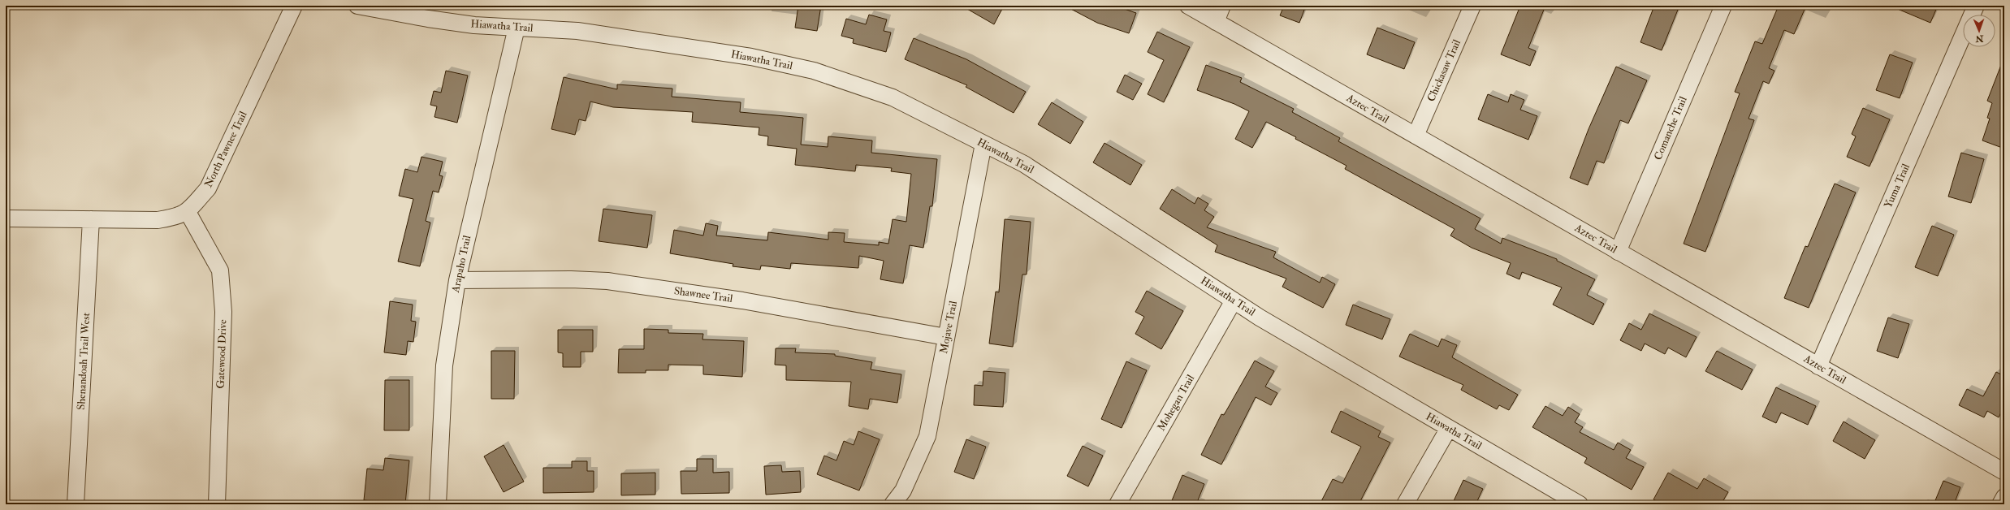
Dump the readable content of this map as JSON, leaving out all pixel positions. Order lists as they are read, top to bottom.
{
  "streets": {
    "street": [
      "Hiawatha Trail",
      "Chickasaw Trail",
      "Aztec Trail",
      "Comanche Trail",
      "North Pawnee Trail",
      "Yuma Trail",
      "Arapaho Trail",
      "Shawnee Trail",
      "Mojave Trail",
      "Gatewood Drive",
      "Shenandoah Trail West",
      "Mohegan Trail"
    ]
  },
  "crossings": [
    ["Hiawatha Trail", "Arapaho Trail"],
    ["Hiawatha Trail", "Mojave Trail"],
    ["Hiawatha Trail", "Mohegan Trail"],
    ["Chickasaw Trail", "Aztec Trail"],
    ["Aztec Trail", "Comanche Trail"],
    ["Aztec Trail", "Yuma Trail"],
    ["North Pawnee Trail", "Gatewood Drive"],
    ["North Pawnee Trail", "Shenandoah Trail West"],
    ["Arapaho Trail", "Shawnee Trail"],
    ["Shawnee Trail", "Mojave Trail"]
  ],
  "north": "bottom"
}
